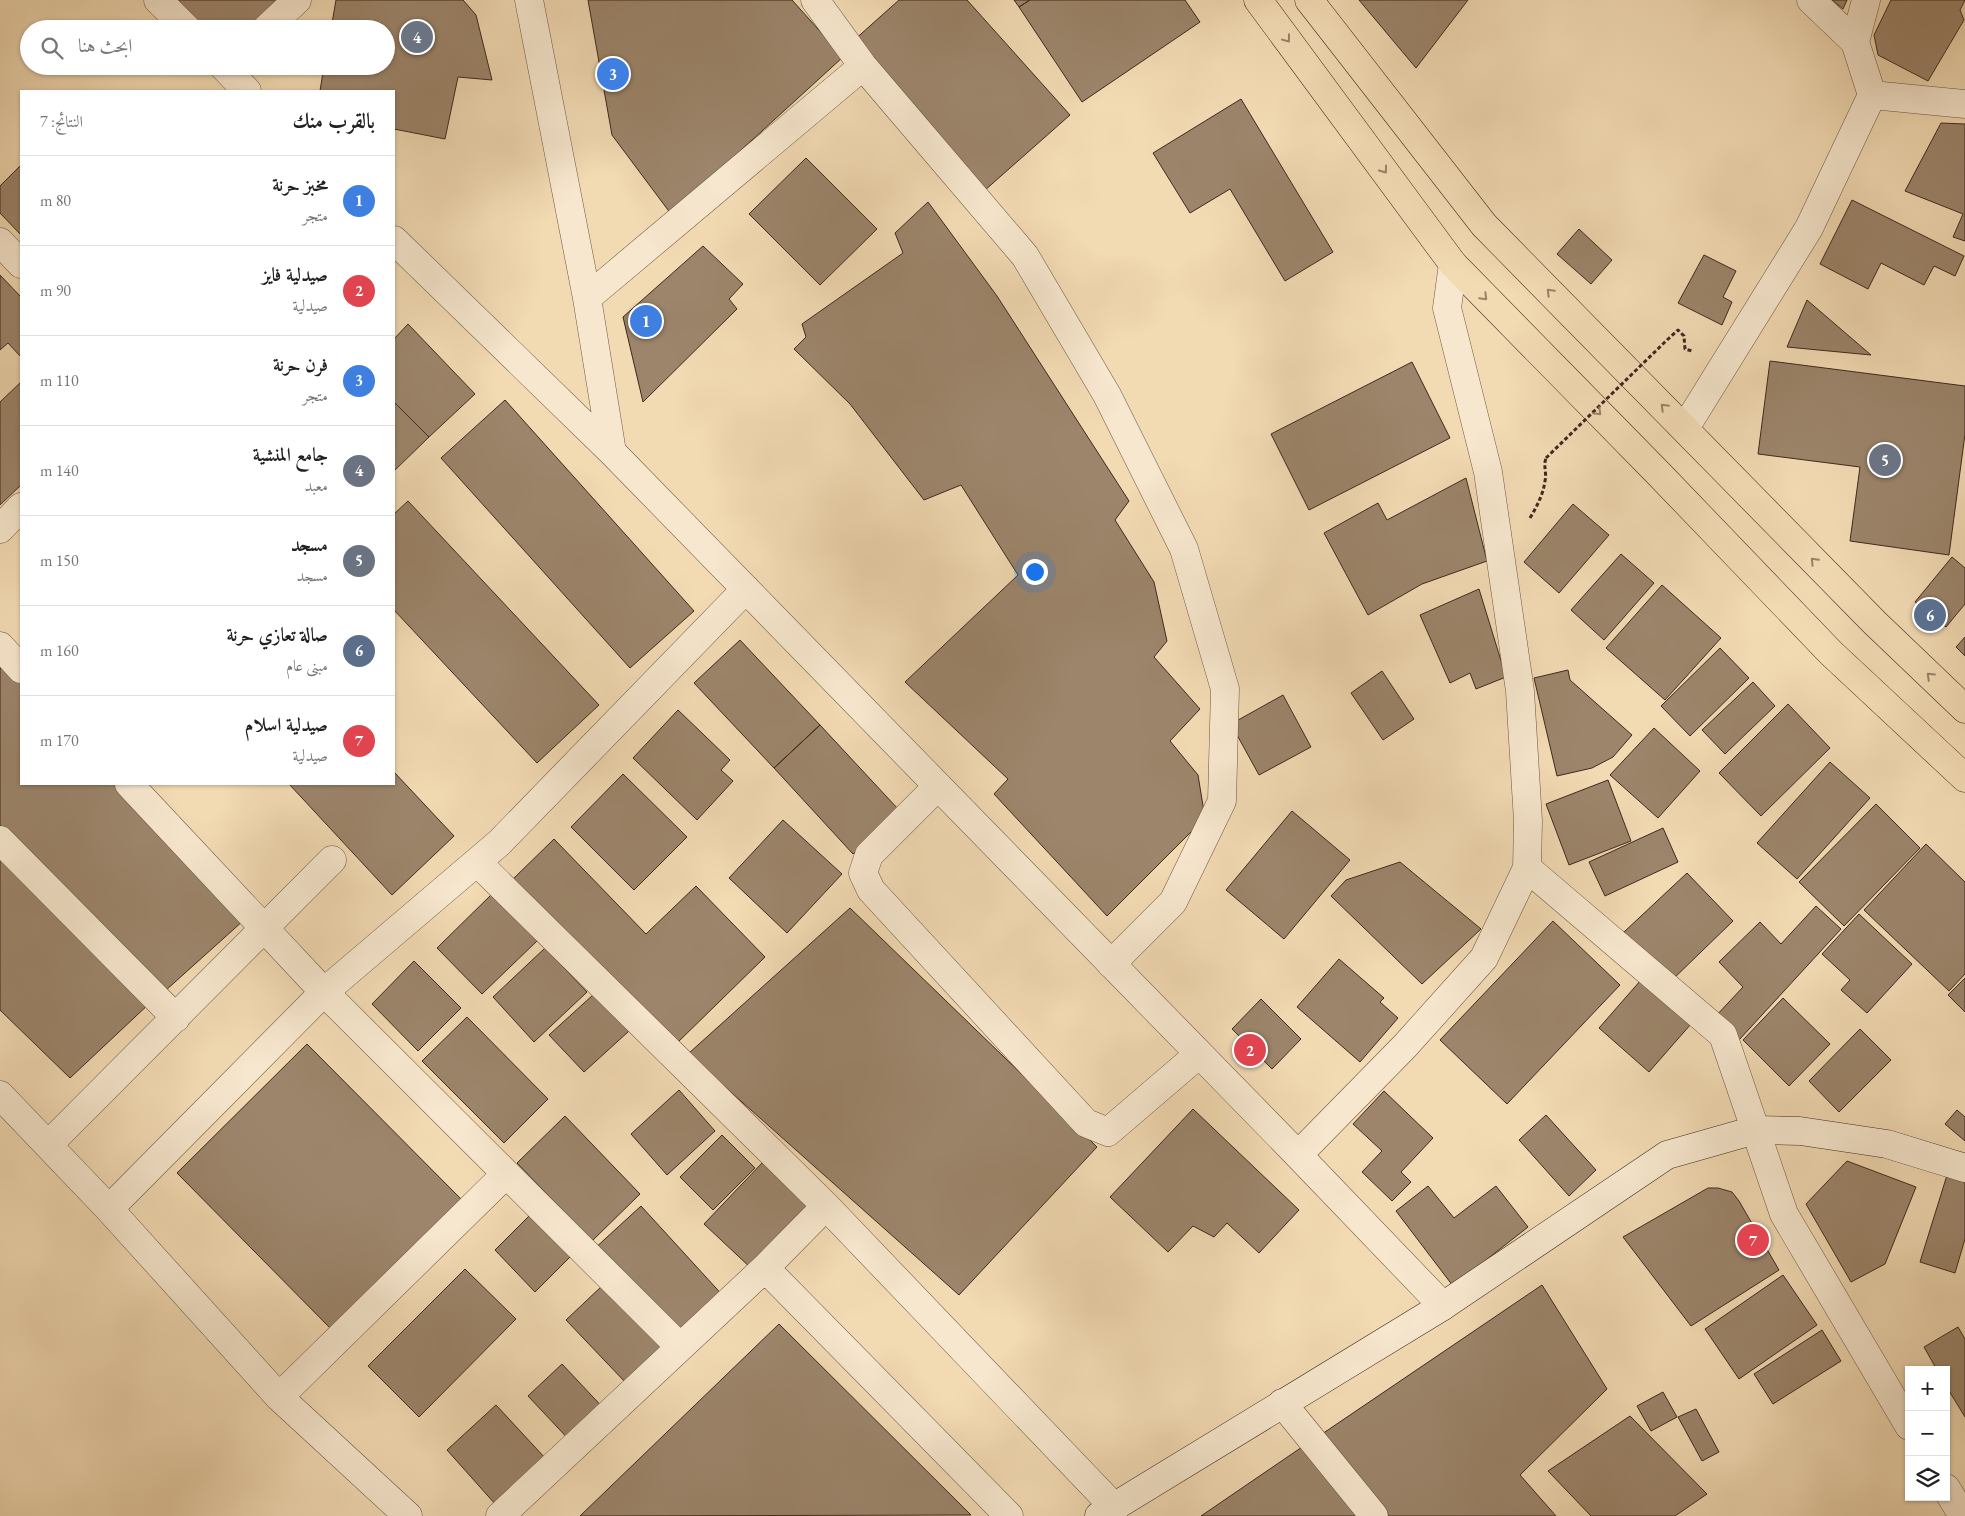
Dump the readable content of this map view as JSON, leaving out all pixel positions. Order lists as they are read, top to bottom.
{
  "page": {
    "pins": [
      "4",
      "3",
      "1",
      "5",
      "6",
      "2",
      "7"
    ],
    "search": "ابحث هنا",
    "heading": ["بالقرب منك", "النتائج: 7"],
    "list": [
      {
        "mark": "1",
        "name": "مخبز حرنة",
        "note": "متجر",
        "value": "80 m"
      },
      {
        "mark": "2",
        "name": "صيدلية فايز",
        "note": "صيدلية",
        "value": "90 m"
      },
      {
        "mark": "3",
        "name": "فرن حرنة",
        "note": "متجر",
        "value": "110 m"
      },
      {
        "mark": "4",
        "name": "جامع المنشية",
        "note": "معبد",
        "value": "140 m"
      },
      {
        "mark": "5",
        "name": "مسجد",
        "note": "مسجد",
        "value": "150 m"
      },
      {
        "mark": "6",
        "name": "صالة تعازي حرنة",
        "note": "مبنى عام",
        "value": "160 m"
      },
      {
        "mark": "7",
        "name": "صيدلية اسلام",
        "note": "صيدلية",
        "value": "170 m"
      }
    ],
    "map_buttons": ["+", "−"]
  }
}
